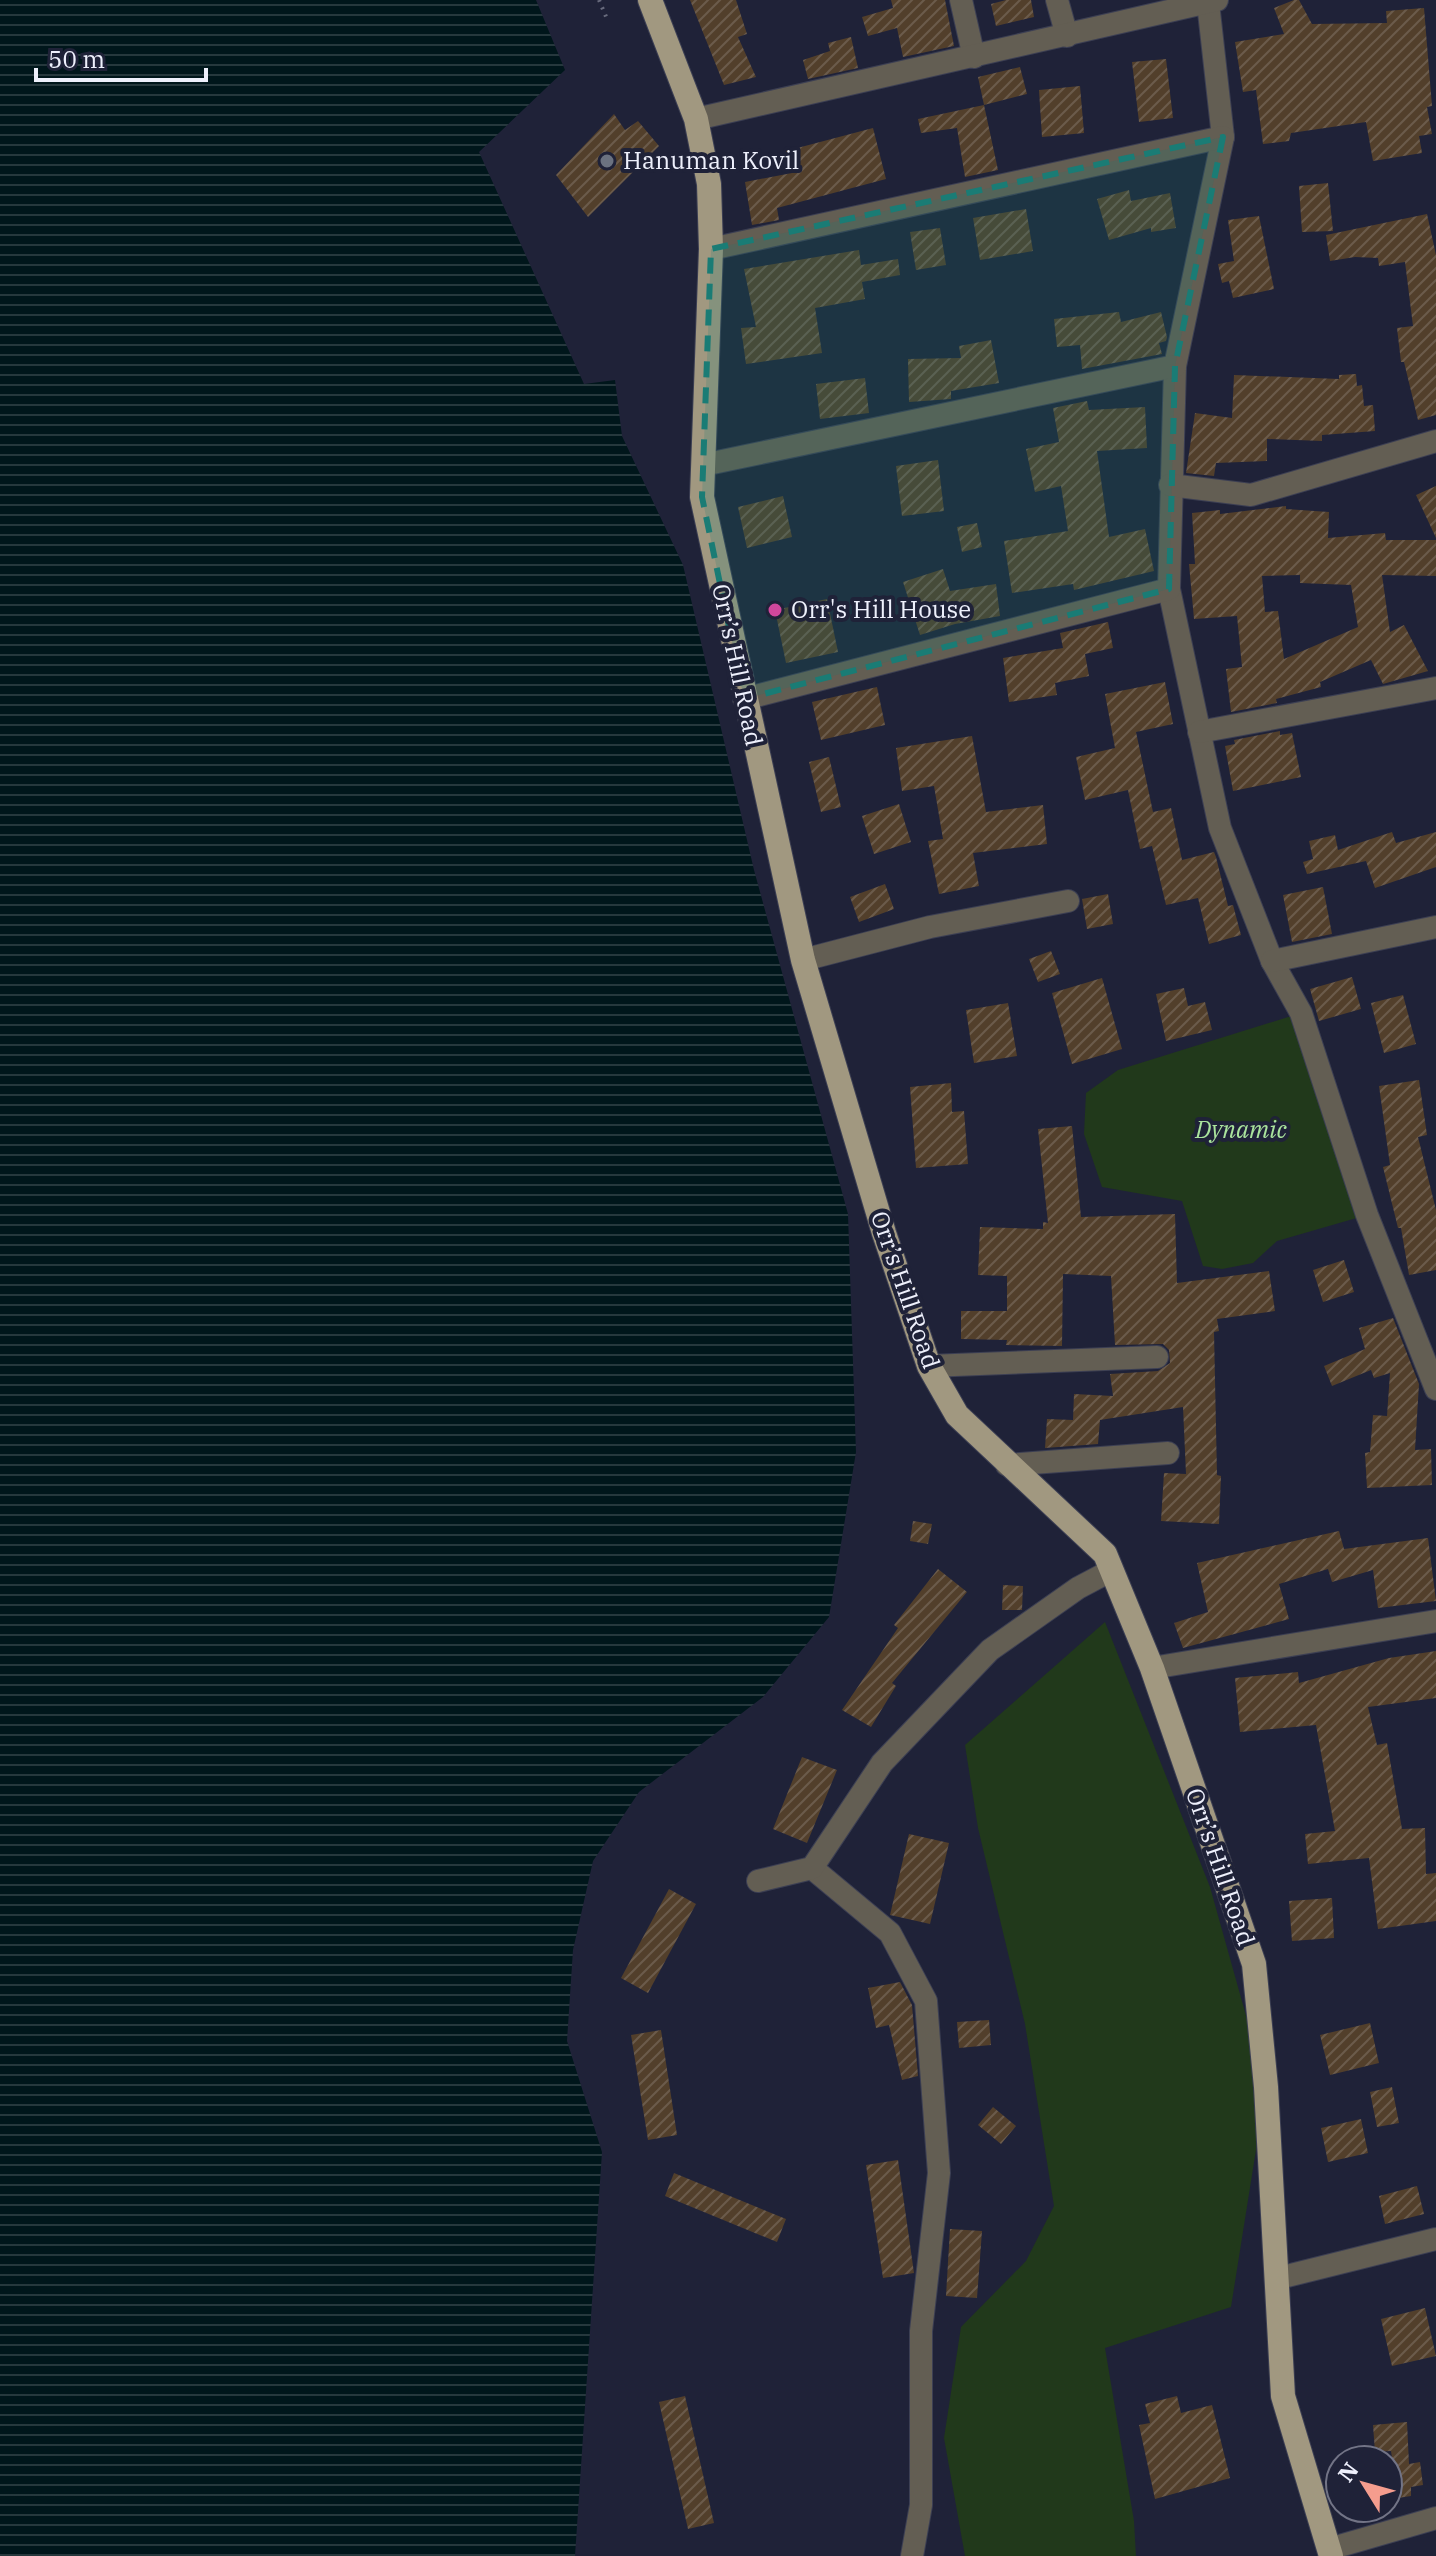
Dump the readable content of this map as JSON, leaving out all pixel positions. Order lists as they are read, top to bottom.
{
  "streets": {
    "main road": ["Orr’s Hill Road"]
  },
  "parks": ["Dynamic"],
  "places": ["Hanuman Kovil", "Orr's Hill House"],
  "scale_bar": "50 m",
  "north": "top left"
}
